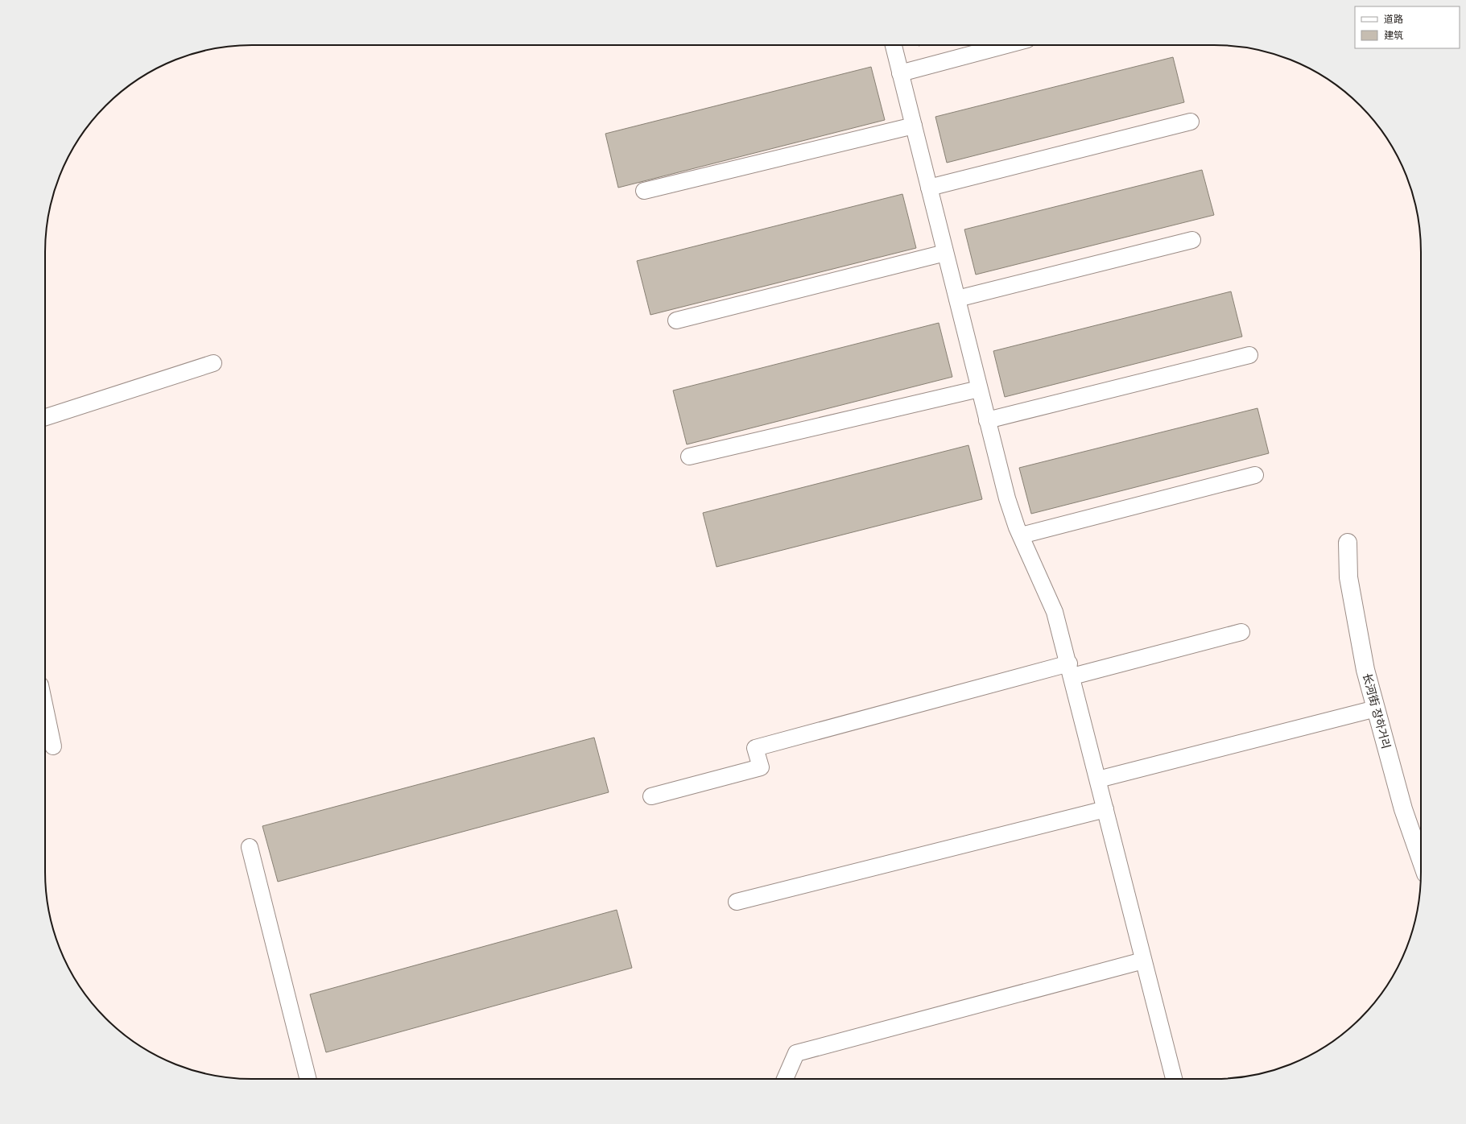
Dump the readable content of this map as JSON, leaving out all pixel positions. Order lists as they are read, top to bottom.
{
  "streets": {
    "street": ["长河街 장하거리"]
  },
  "legend": ["道路", "建筑"]
}
